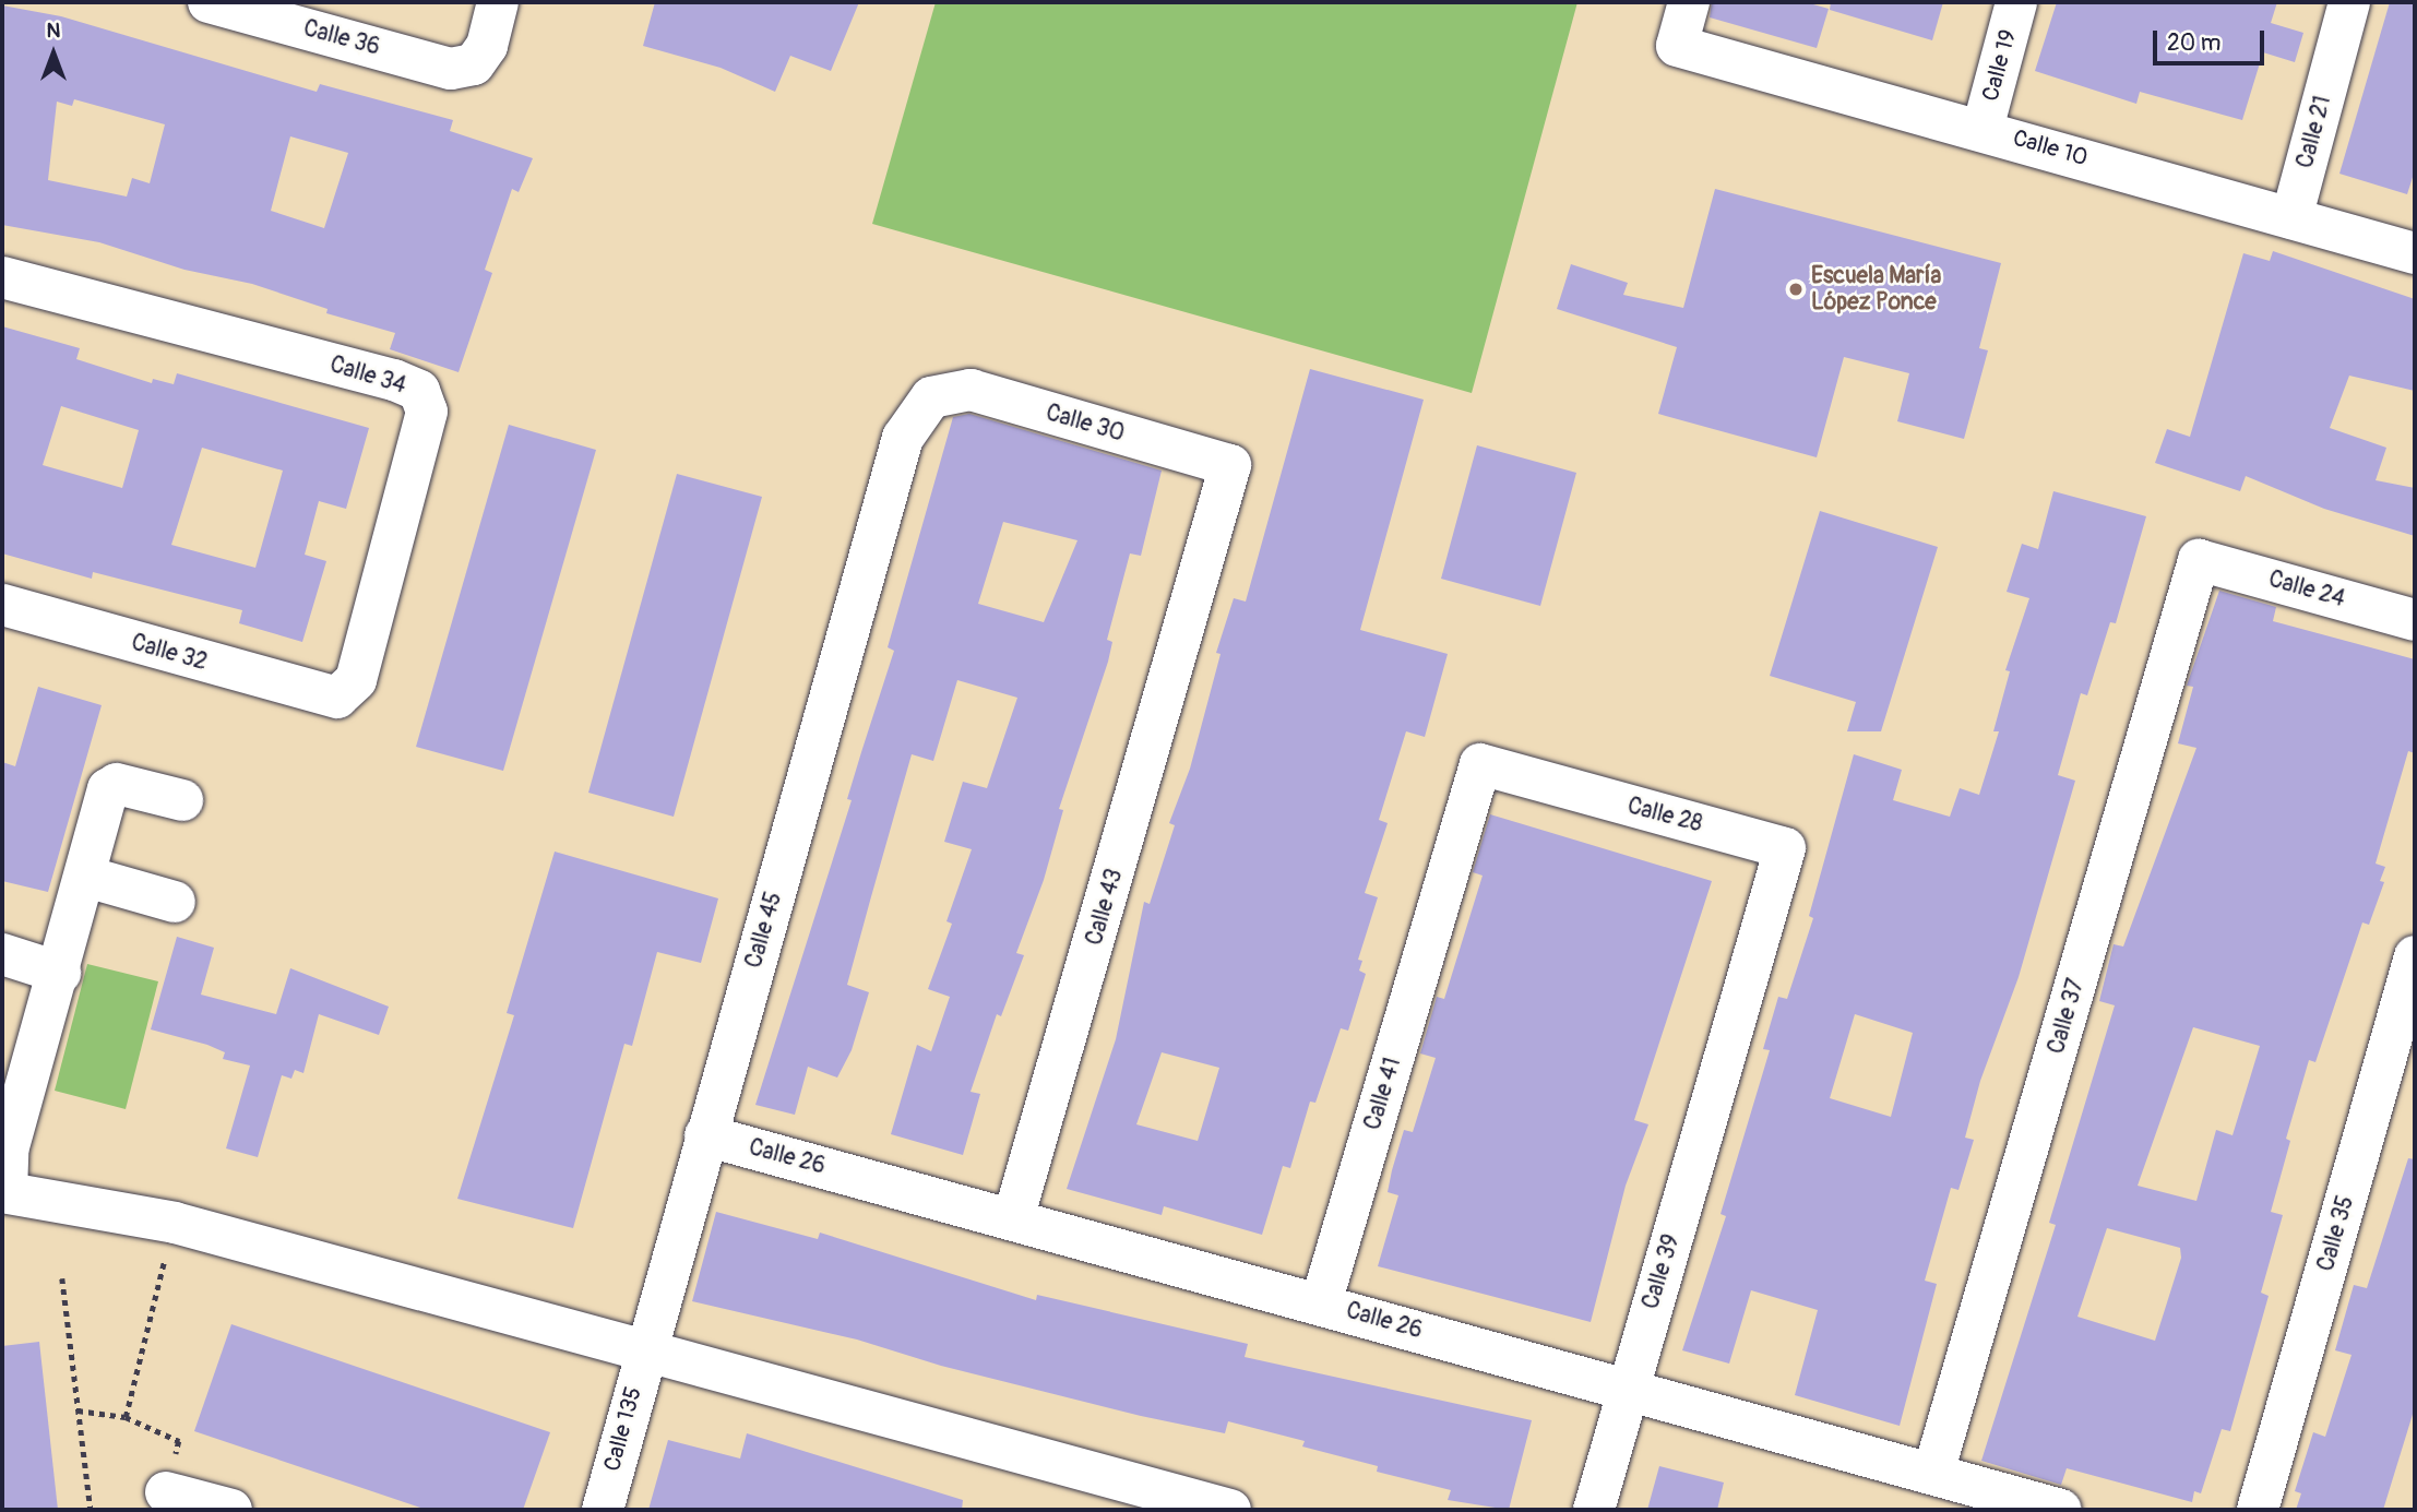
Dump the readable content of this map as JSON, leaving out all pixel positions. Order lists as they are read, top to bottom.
{
  "streets": {
    "street": [
      "Calle 36",
      "Calle 19",
      "Calle 21",
      "Calle 10",
      "Calle 34",
      "Calle 30",
      "Calle 24",
      "Calle 32",
      "Calle 28",
      "Calle 43",
      "Calle 45",
      "Calle 37",
      "Calle 41",
      "Calle 26",
      "Calle 35",
      "Calle 39",
      "Calle 135"
    ]
  },
  "crossings": [
    ["Calle 19", "Calle 10"],
    ["Calle 21", "Calle 10"],
    ["Calle 34", "Calle 32"],
    ["Calle 30", "Calle 43"],
    ["Calle 30", "Calle 45"],
    ["Calle 24", "Calle 37"],
    ["Calle 28", "Calle 41"],
    ["Calle 28", "Calle 39"],
    ["Calle 43", "Calle 26"],
    ["Calle 45", "Calle 26"],
    ["Calle 45", "Calle 135"],
    ["Calle 37", "Calle 26"],
    ["Calle 41", "Calle 26"],
    ["Calle 26", "Calle 39"]
  ],
  "places": ["Escuela María López Ponce"],
  "scale_bar": "20 m",
  "north": "top"
}
